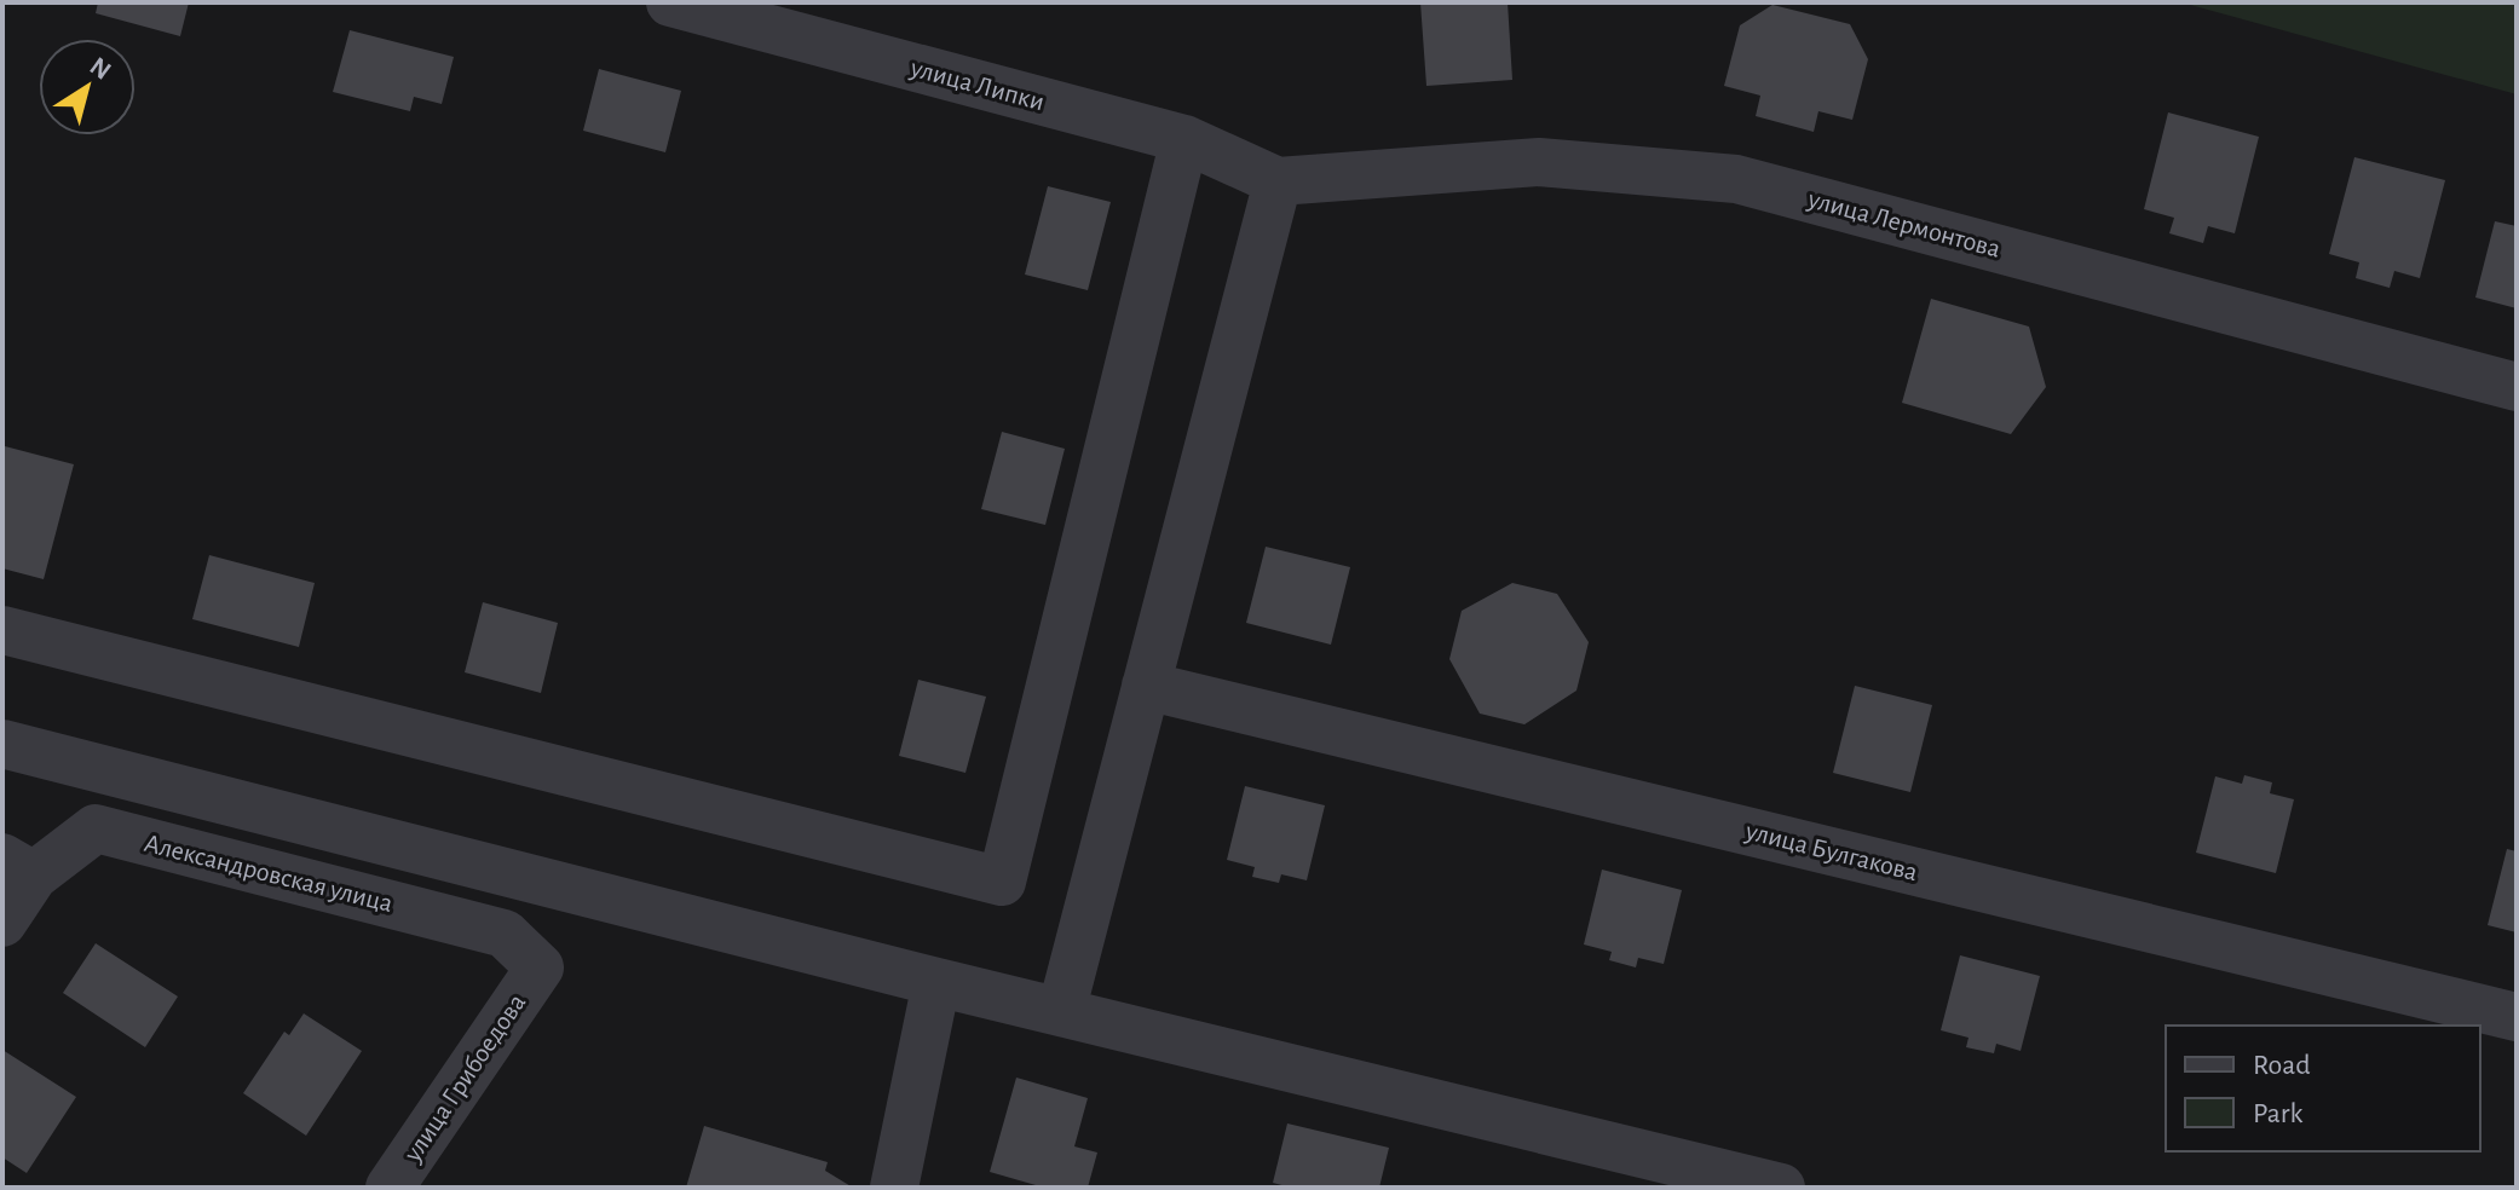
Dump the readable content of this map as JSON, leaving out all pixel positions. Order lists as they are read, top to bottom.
{
  "streets": {
    "street": [
      "улица Липки",
      "улица Лермонтова",
      "улица Булгакова",
      "Александровская улица",
      "улица Грибоедова"
    ]
  },
  "crossings": [
    ["улица Липки", "улица Лермонтова"],
    ["Александровская улица", "улица Грибоедова"]
  ],
  "legend": ["Road", "Park"],
  "north": "top right"
}
